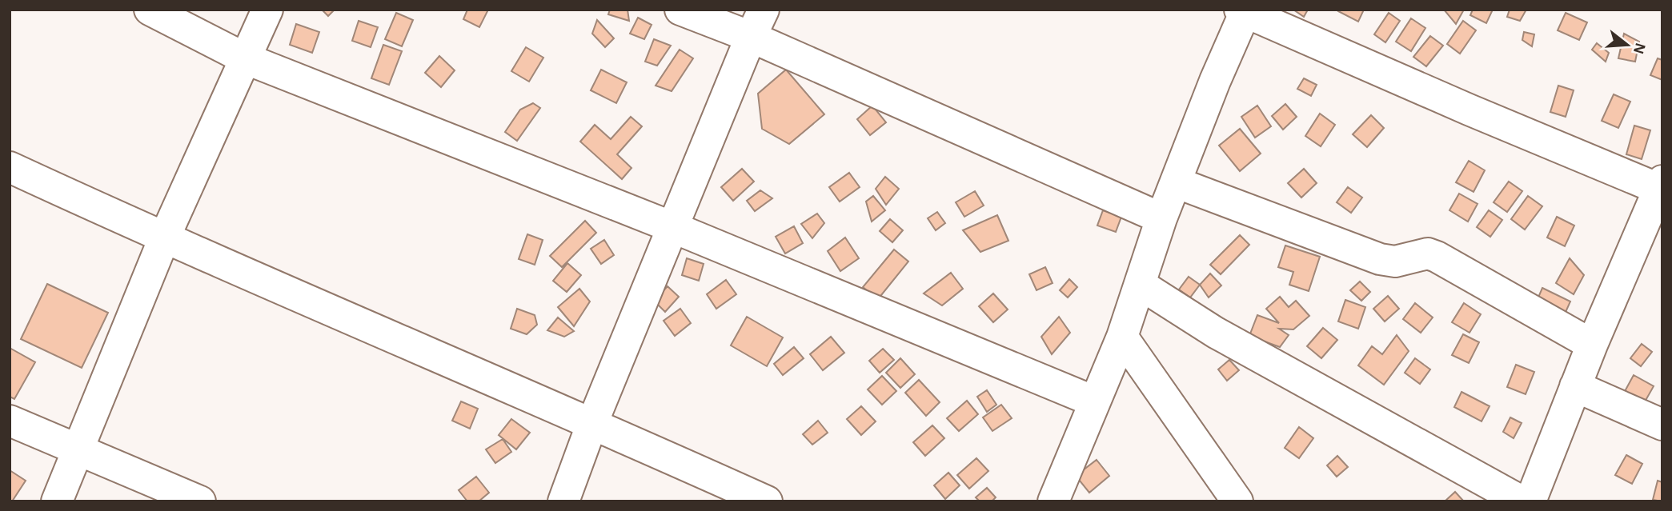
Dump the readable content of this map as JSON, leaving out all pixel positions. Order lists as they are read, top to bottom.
{
  "north": "right"
}
